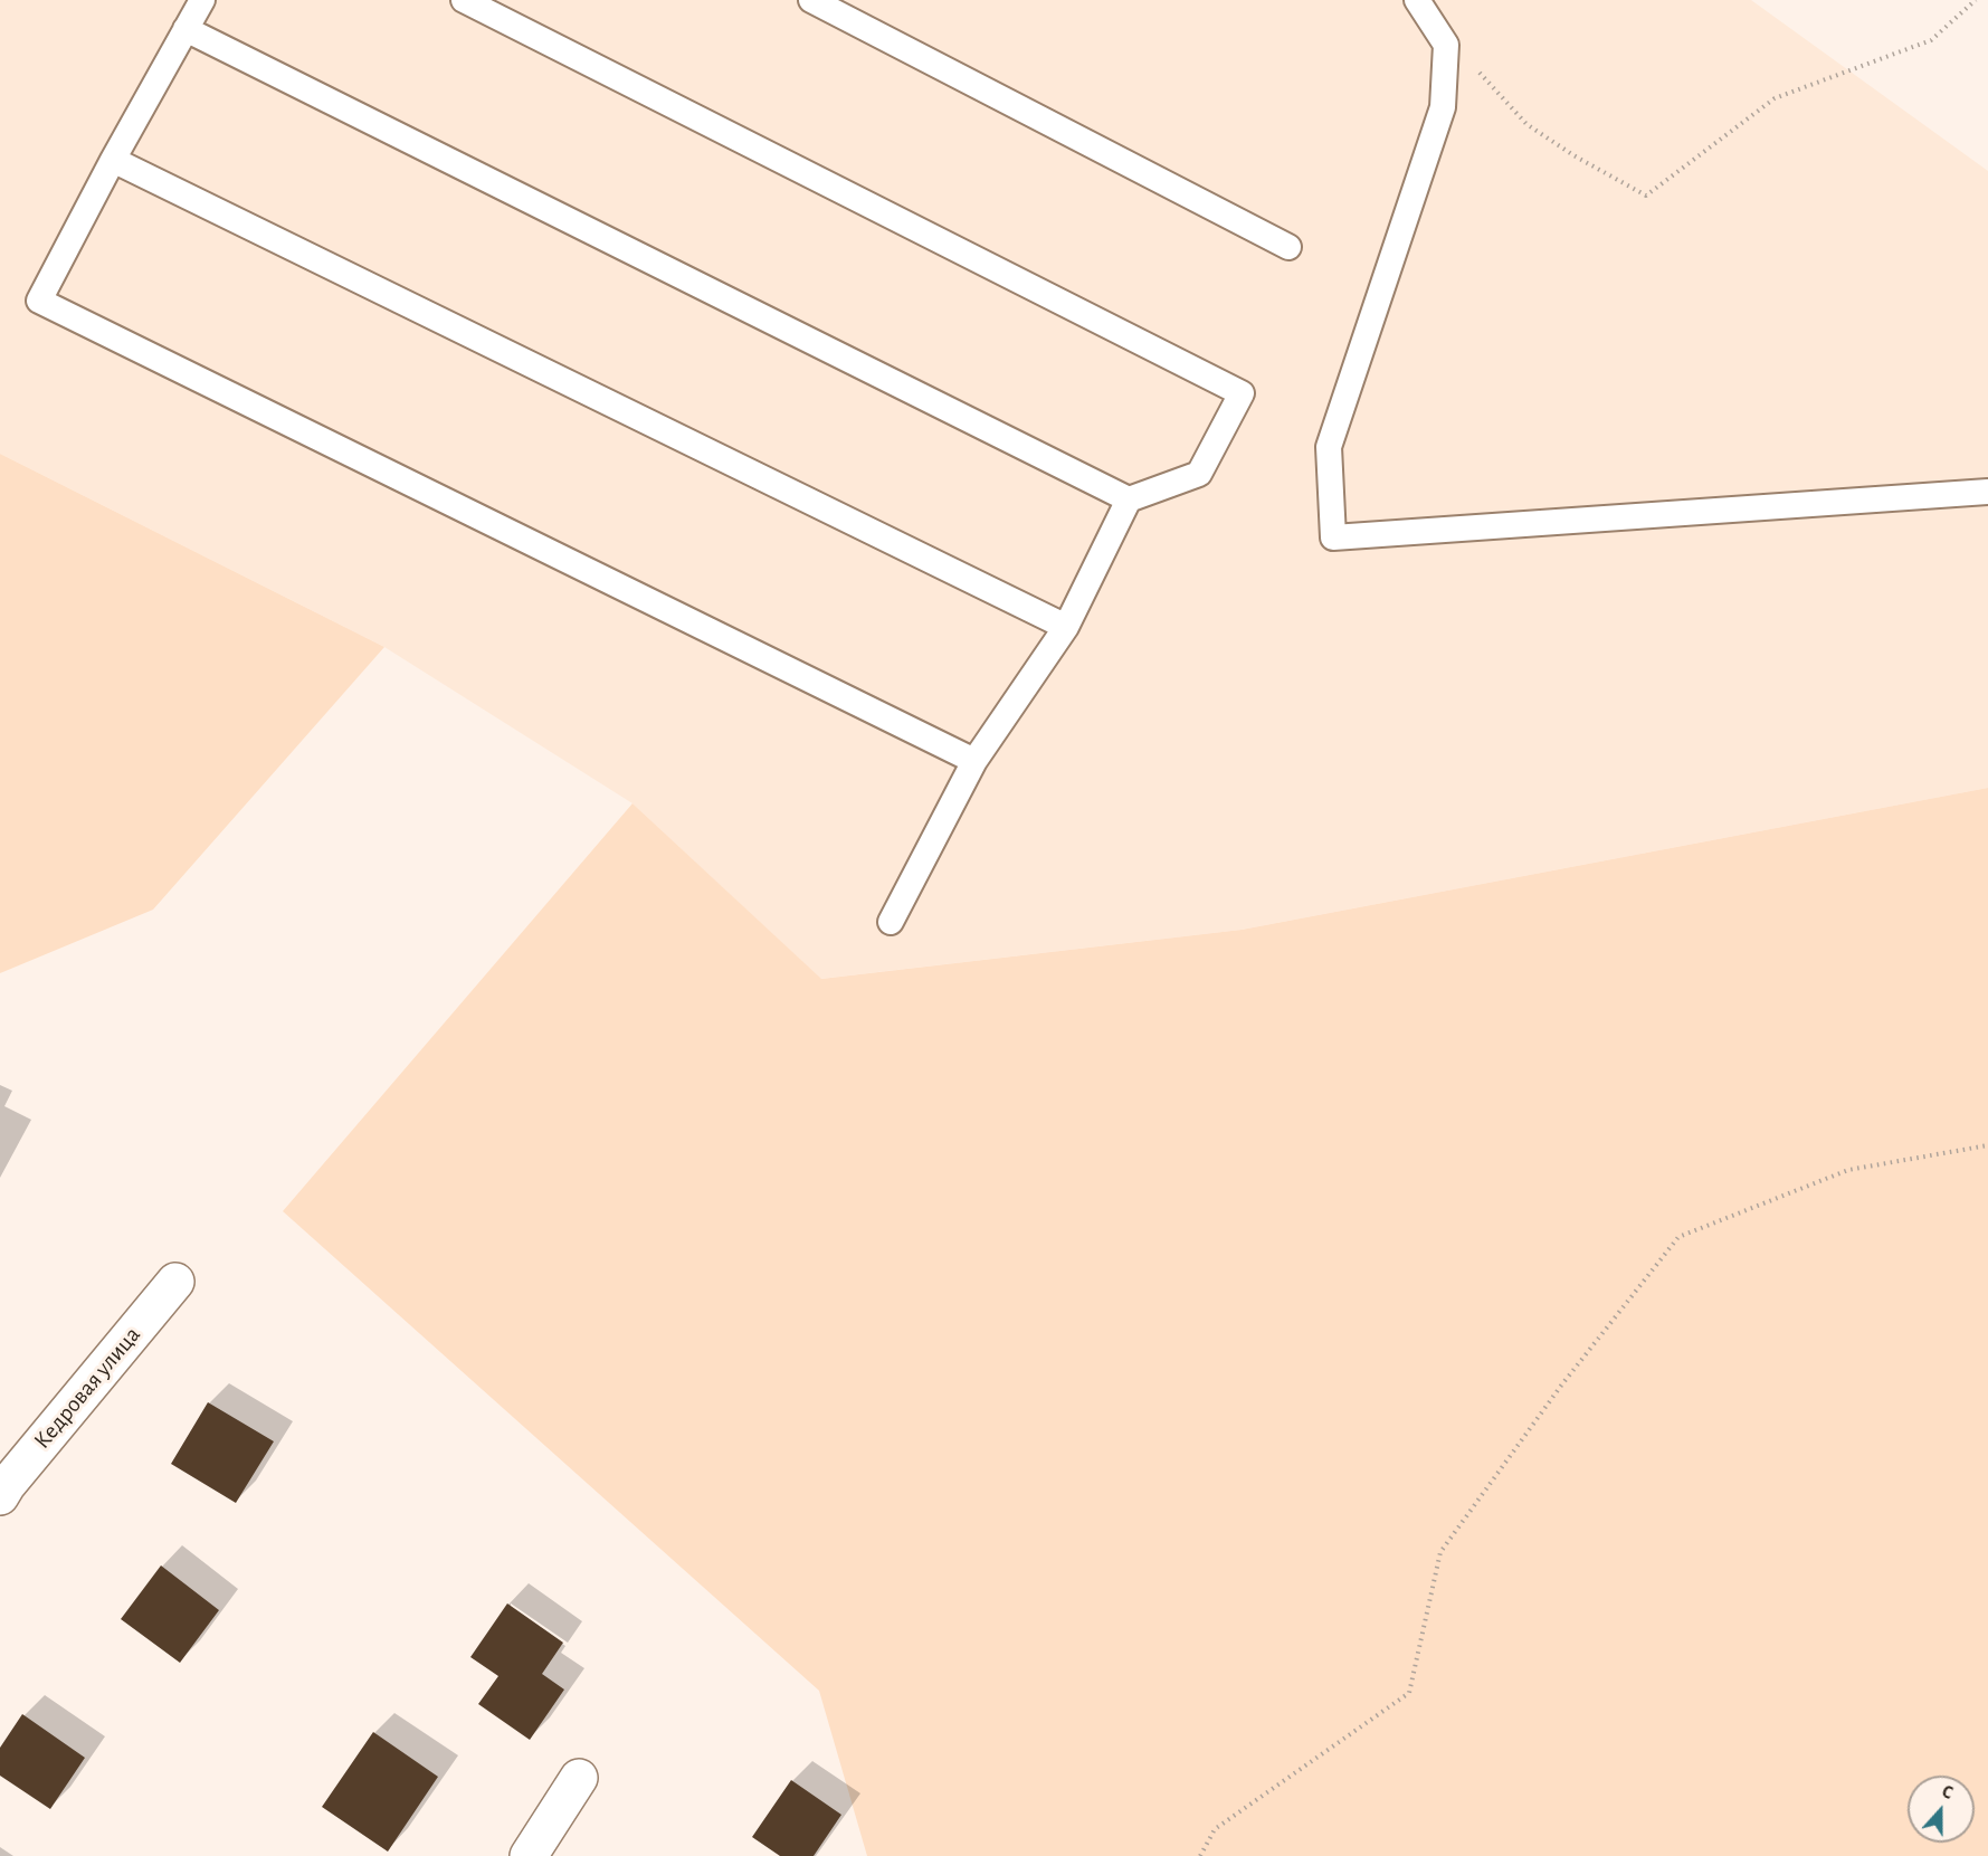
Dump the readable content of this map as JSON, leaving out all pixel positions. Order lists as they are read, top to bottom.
{
  "streets": {
    "street": ["Кедровая улица"]
  },
  "north": "top"
}
